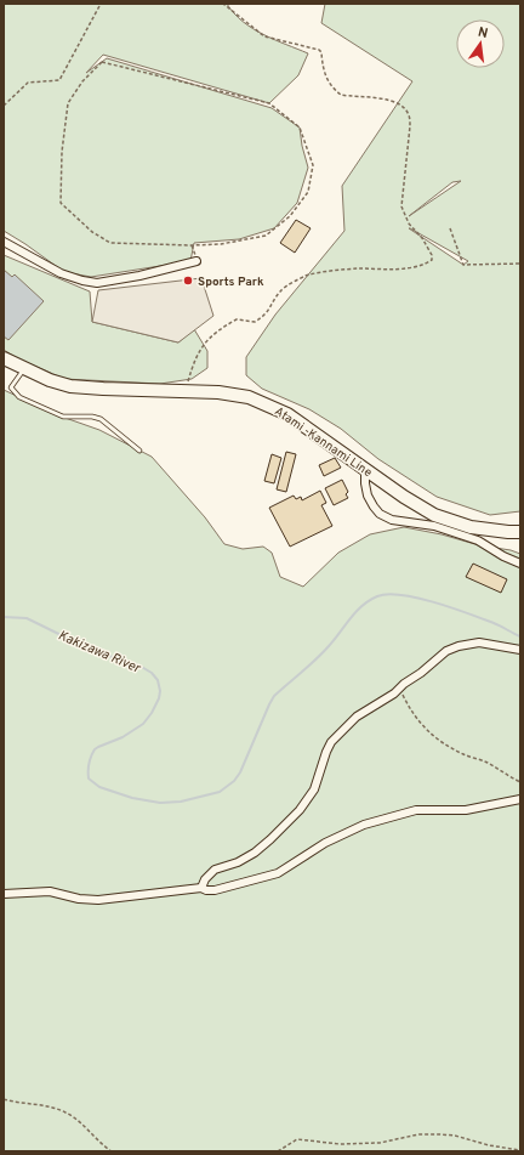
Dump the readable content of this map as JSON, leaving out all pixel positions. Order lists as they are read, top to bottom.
{
  "streets": {
    "main road": ["Atami -Kannami Line"]
  },
  "water": ["Kakizawa River"],
  "places": ["Sports Park"],
  "north": "top"
}
